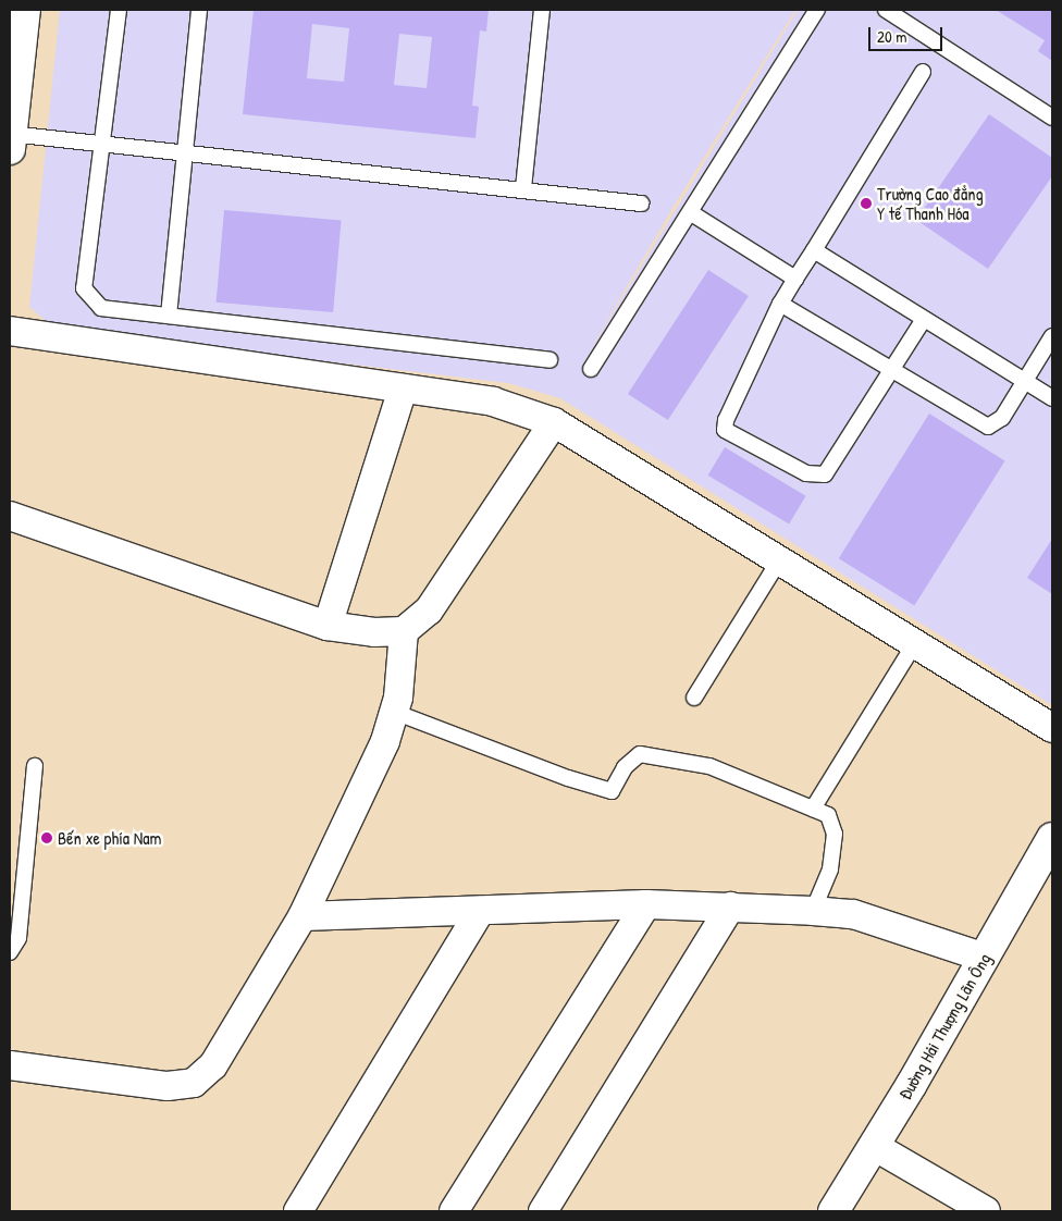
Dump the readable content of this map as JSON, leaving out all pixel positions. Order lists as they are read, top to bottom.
{
  "streets": {
    "main road": ["Đường Hải Thượng Lãn Ông"]
  },
  "places": ["Trường Cao đẳng Y tế Thanh Hóa", "Bến xe phía Nam"],
  "scale_bar": "20 m"
}
